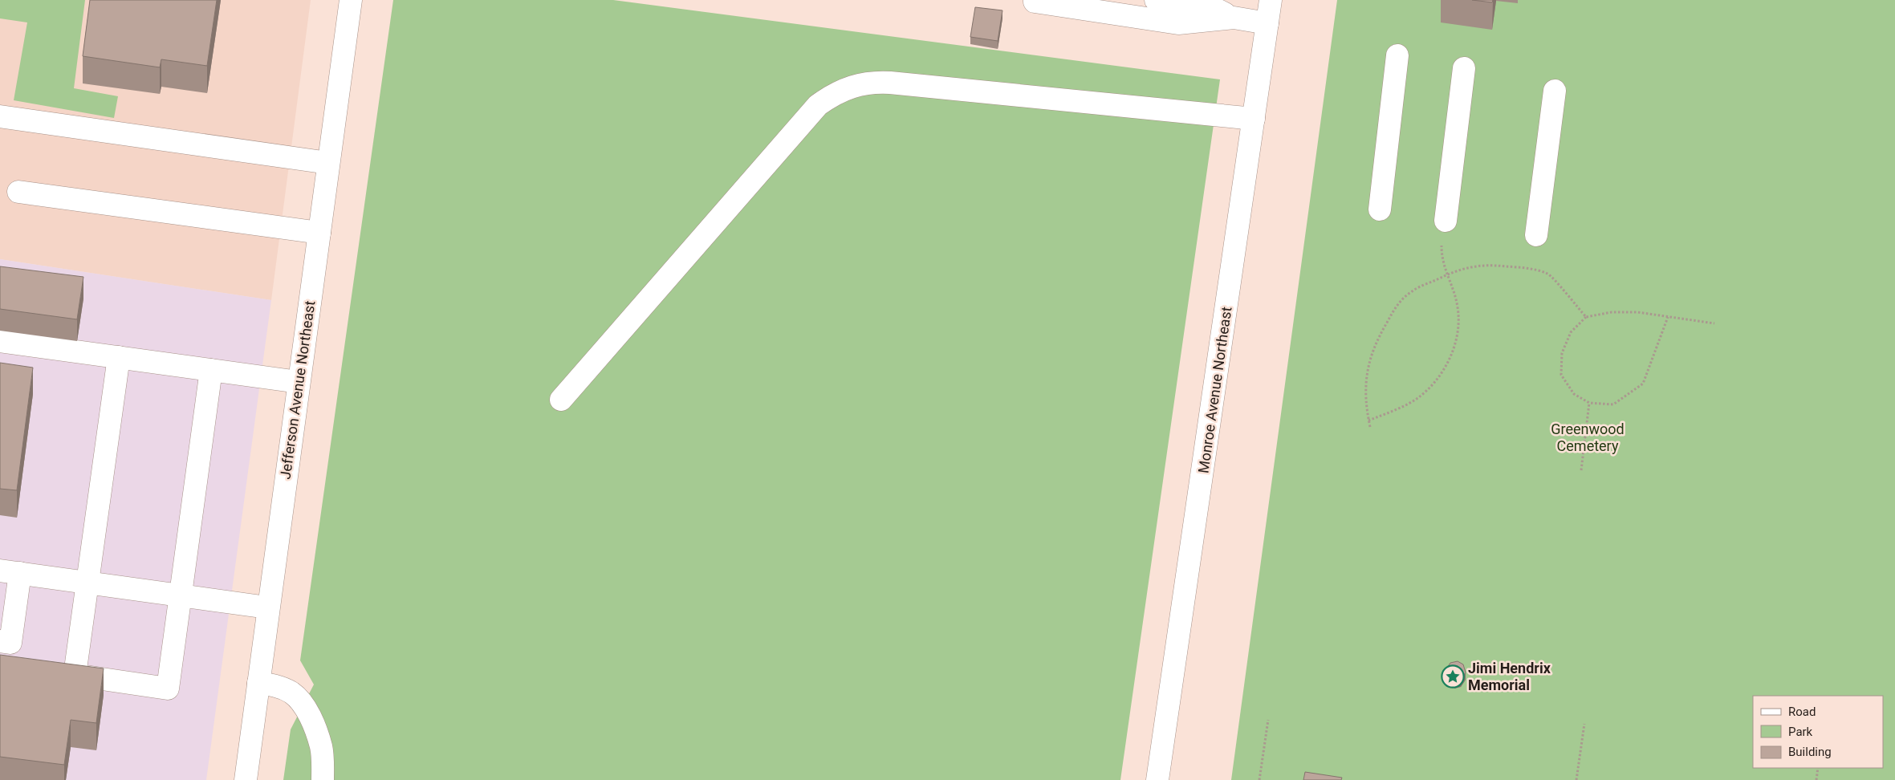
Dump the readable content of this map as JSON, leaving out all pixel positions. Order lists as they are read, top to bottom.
{
  "streets": {
    "street": ["Jefferson Avenue Northeast", "Monroe Avenue Northeast"]
  },
  "parks": ["Greenwood Cemetery"],
  "places": {
    "place": ["Jimi Hendrix Memorial"]
  },
  "legend": ["Road", "Park", "Building"]
}
